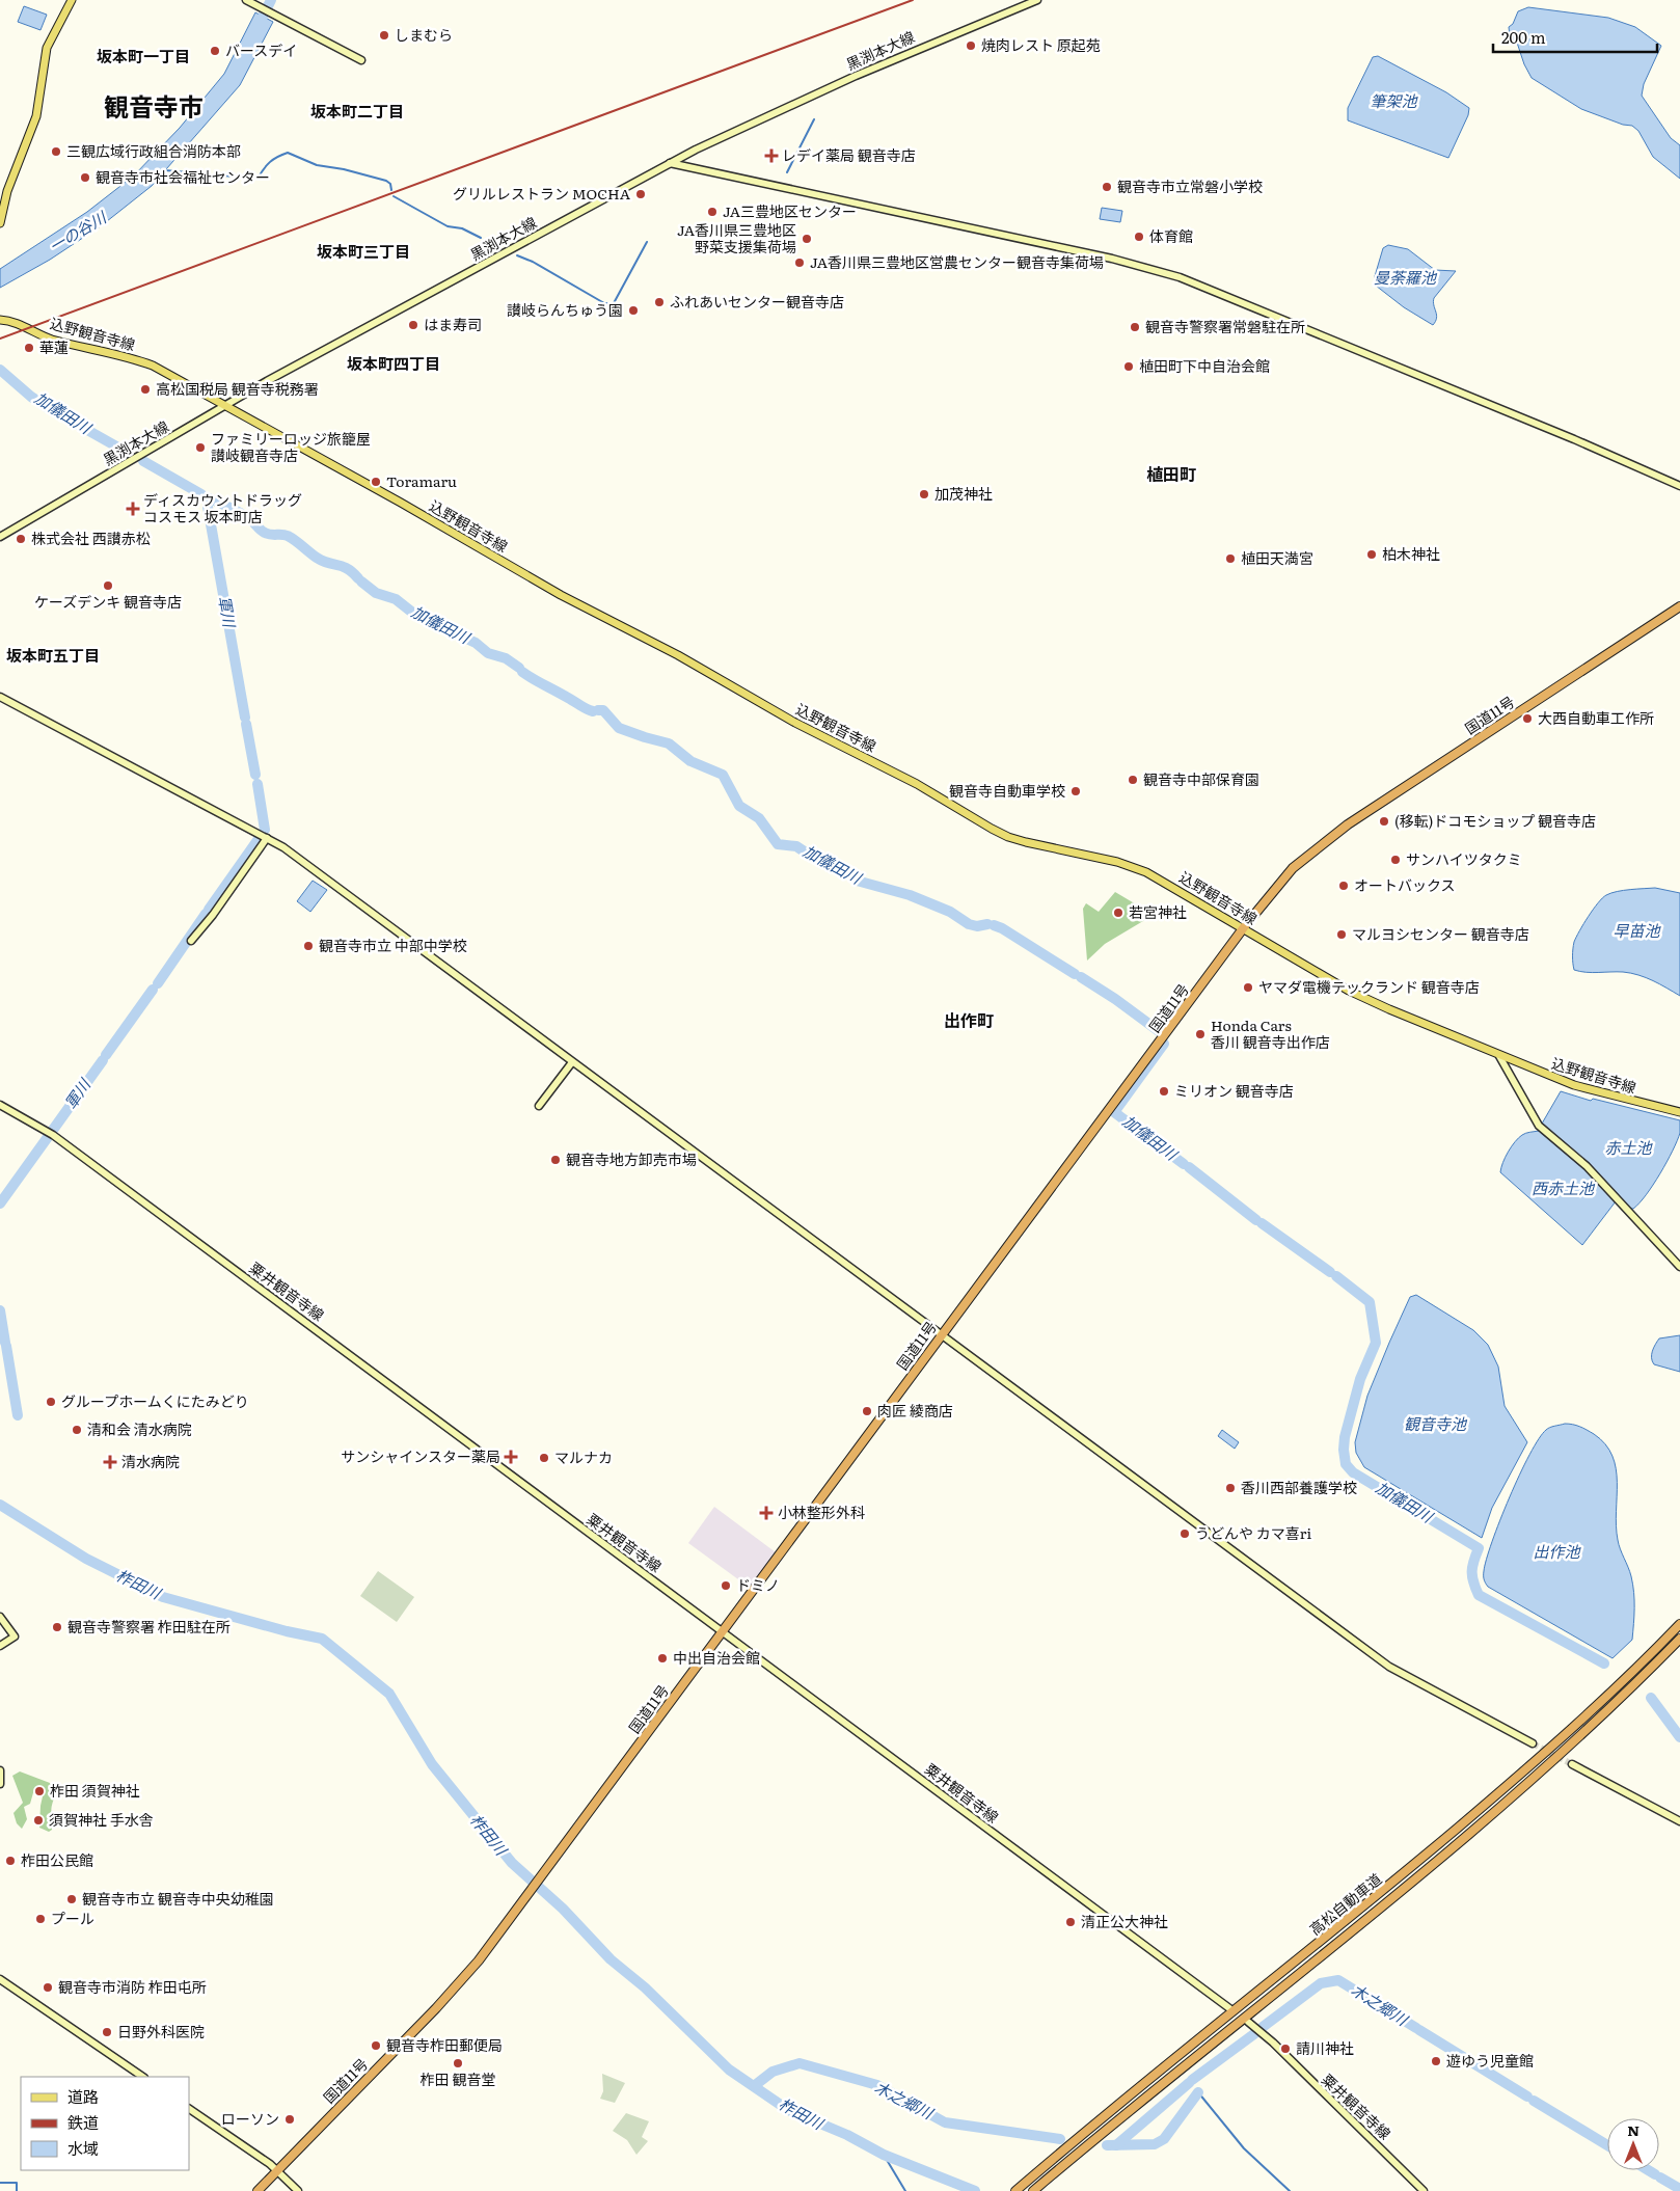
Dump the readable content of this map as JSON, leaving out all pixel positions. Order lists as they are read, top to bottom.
{
  "streets": {
    "highway": ["国道11号", "高松自動車道"],
    "main road": ["込野観音寺線"],
    "street": ["黒渕本大線", "粟井観音寺線"]
  },
  "crossings": [
    ["黒渕本大線", "込野観音寺線"],
    ["込野観音寺線", "国道11号"],
    ["国道11号", "粟井観音寺線"]
  ],
  "districts": [
    "坂本町一丁目",
    "観音寺市",
    "坂本町二丁目",
    "坂本町三丁目",
    "坂本町四丁目",
    "植田町",
    "坂本町五丁目",
    "出作町"
  ],
  "water": [
    "筆架池",
    "一の谷川",
    "曼荼羅池",
    "加儀田川",
    "軍川",
    "早苗池",
    "赤土池",
    "西赤土池",
    "観音寺池",
    "出作池",
    "柞田川",
    "木之郷川"
  ],
  "places": {
    "other": [
      "しまむら",
      "焼肉レスト 原起苑",
      "バースデイ",
      "三観広域行政組合消防本部",
      "観音寺市社会福祉センター",
      "観音寺市立常磐小学校",
      "グリルレストラン MOCHA",
      "JA三豊地区センター",
      "体育館",
      "JA香川県三豊地区 野菜支援集荷場",
      "JA香川県三豊地区営農センター観音寺集荷場",
      "ふれあいセンター観音寺店",
      "讃岐らんちゅう園",
      "はま寿司",
      "観音寺警察署常磐駐在所",
      "華蓮",
      "植田町下中自治会館",
      "高松国税局 観音寺税務署",
      "ファミリーロッジ旅籠屋 讃岐観音寺店",
      "Toramaru",
      "加茂神社",
      "株式会社 西讃赤松",
      "柏木神社",
      "植田天満宮",
      "ケーズデンキ 観音寺店",
      "大西自動車工作所",
      "観音寺中部保育園",
      "観音寺自動車学校",
      "(移転)ドコモショップ 観音寺店",
      "サンハイツタクミ",
      "オートバックス",
      "若宮神社",
      "マルヨシセンター 観音寺店",
      "観音寺市立 中部中学校",
      "ヤマダ電機テックランド 観音寺店",
      "Honda Cars 香川 観音寺出作店",
      "ミリオン 観音寺店",
      "観音寺地方卸売市場",
      "グループホームくにたみどり",
      "肉匠 綾商店",
      "清和会 清水病院",
      "マルナカ",
      "香川西部養護学校",
      "うどんや カマ喜ri",
      "ドミノ",
      "観音寺警察署 柞田駐在所",
      "中出自治会館",
      "柞田 須賀神社",
      "須賀神社 手水舎",
      "柞田公民館",
      "観音寺市立 観音寺中央幼稚園",
      "プール",
      "清正公大神社",
      "観音寺市消防 柞田屯所",
      "日野外科医院",
      "観音寺柞田郵便局",
      "請川神社",
      "遊ゆう児童館",
      "柞田 観音堂",
      "ローソン"
    ],
    "health": [
      "レデイ薬局 観音寺店",
      "ディスカウントドラッグ コスモス 坂本町店",
      "サンシャインスター薬局",
      "清水病院",
      "小林整形外科"
    ]
  },
  "legend": ["道路", "鉄道", "水域"],
  "scale_bar": "200 m",
  "north": "top"
}
